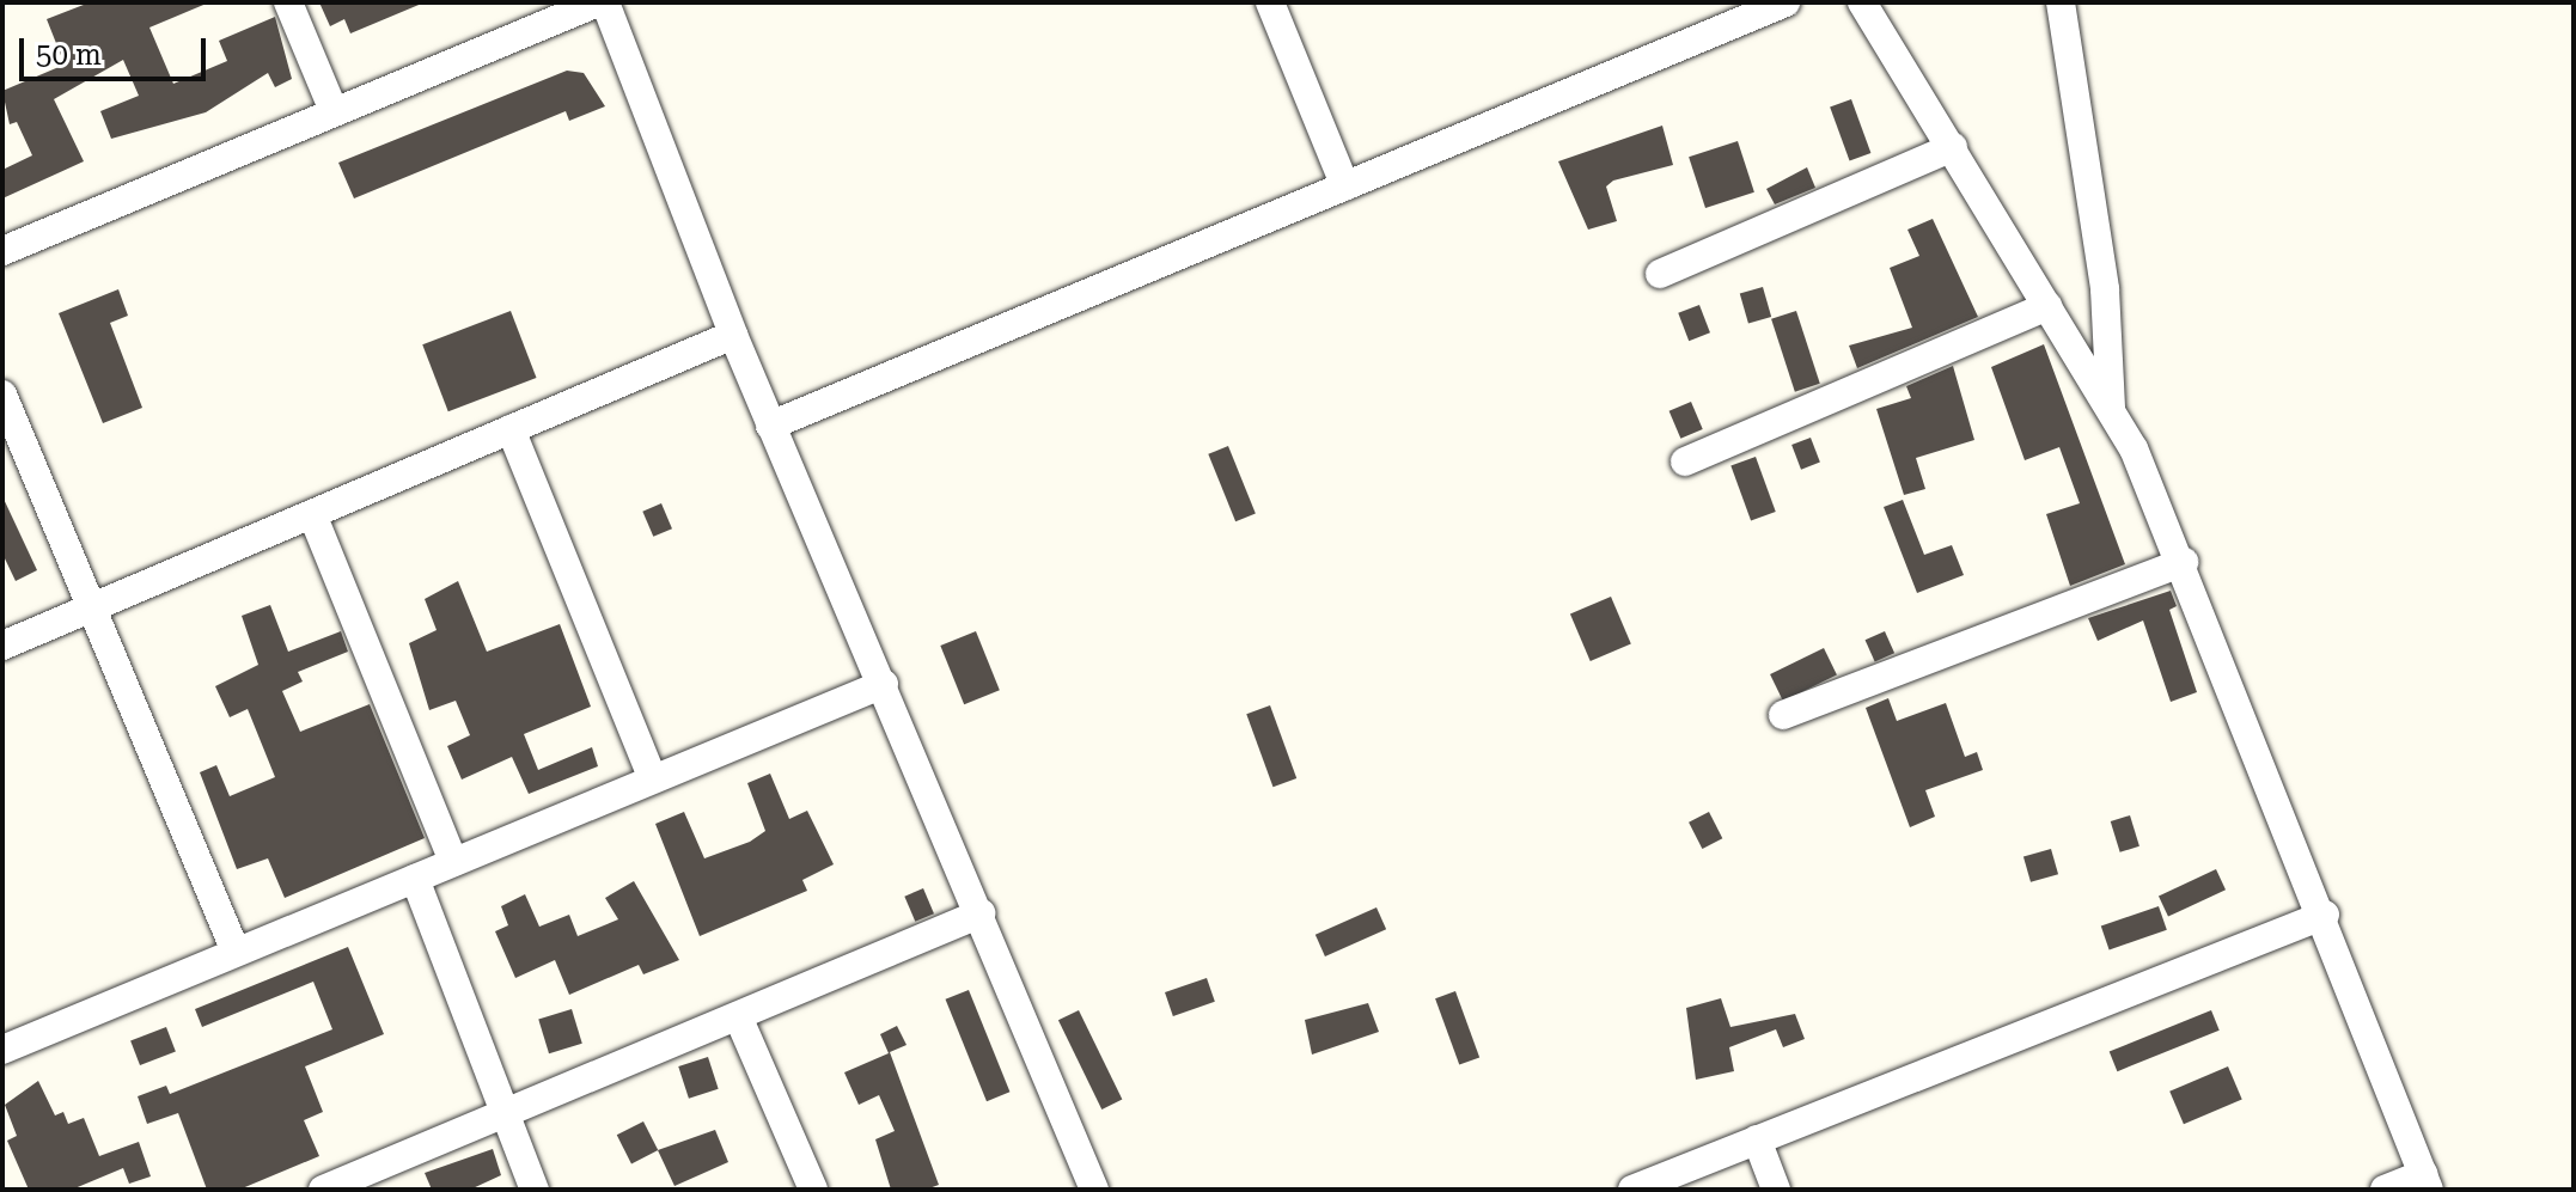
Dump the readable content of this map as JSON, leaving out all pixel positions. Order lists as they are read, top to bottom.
{
  "scale_bar": "50 m"
}
